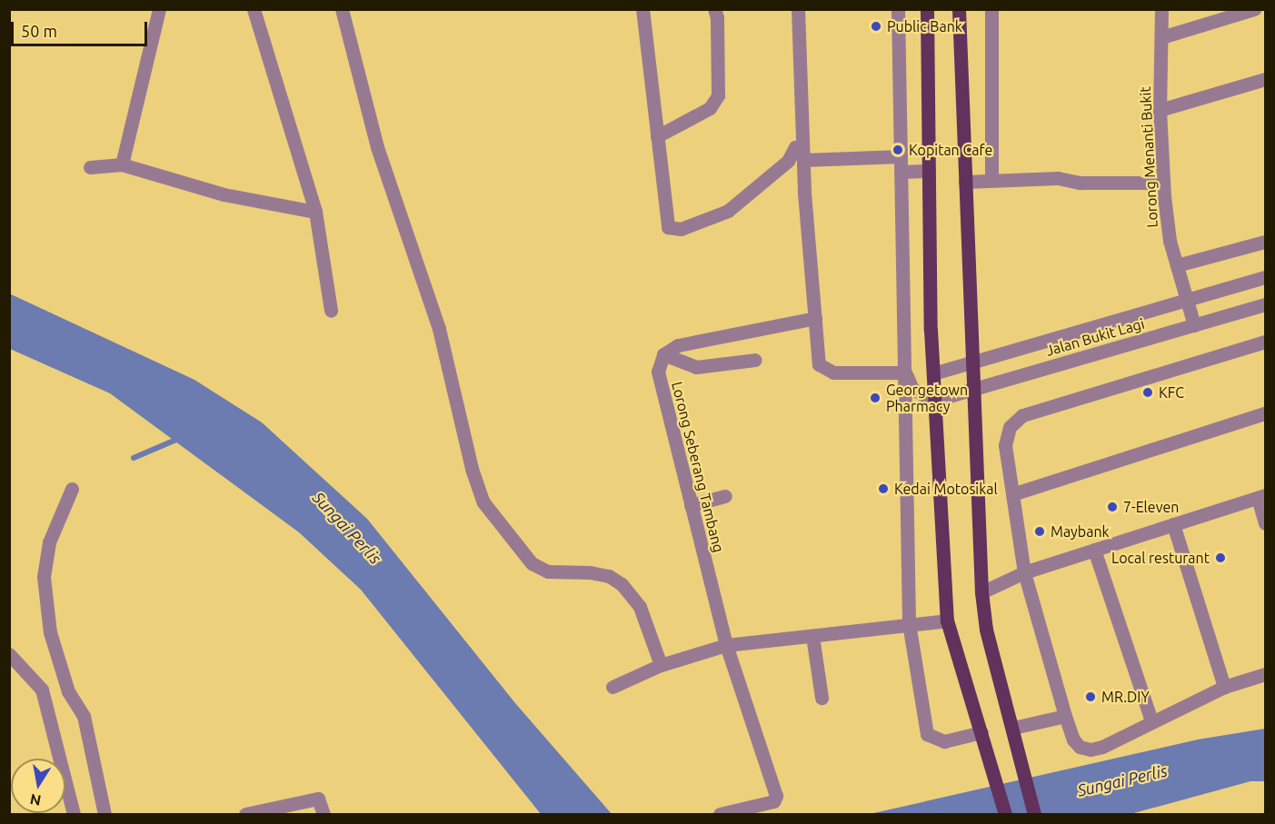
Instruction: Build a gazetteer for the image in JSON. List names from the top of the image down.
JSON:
{
  "streets": {
    "street": ["Lorong Menanti Bukit", "Jalan Bukit Lagi", "Lorong Seberang Tambang"]
  },
  "crossings": [
    ["Lorong Menanti Bukit", "Jalan Bukit Lagi"]
  ],
  "water": ["Sungai Perlis"],
  "places": [
    "Public Bank",
    "Kopitan Cafe",
    "KFC",
    "Georgetown Pharmacy",
    "Kedai Motosikal",
    "7-Eleven",
    "Maybank",
    "Local resturant",
    "MR.DIY"
  ],
  "scale_bar": "50 m",
  "north": "bottom"
}
